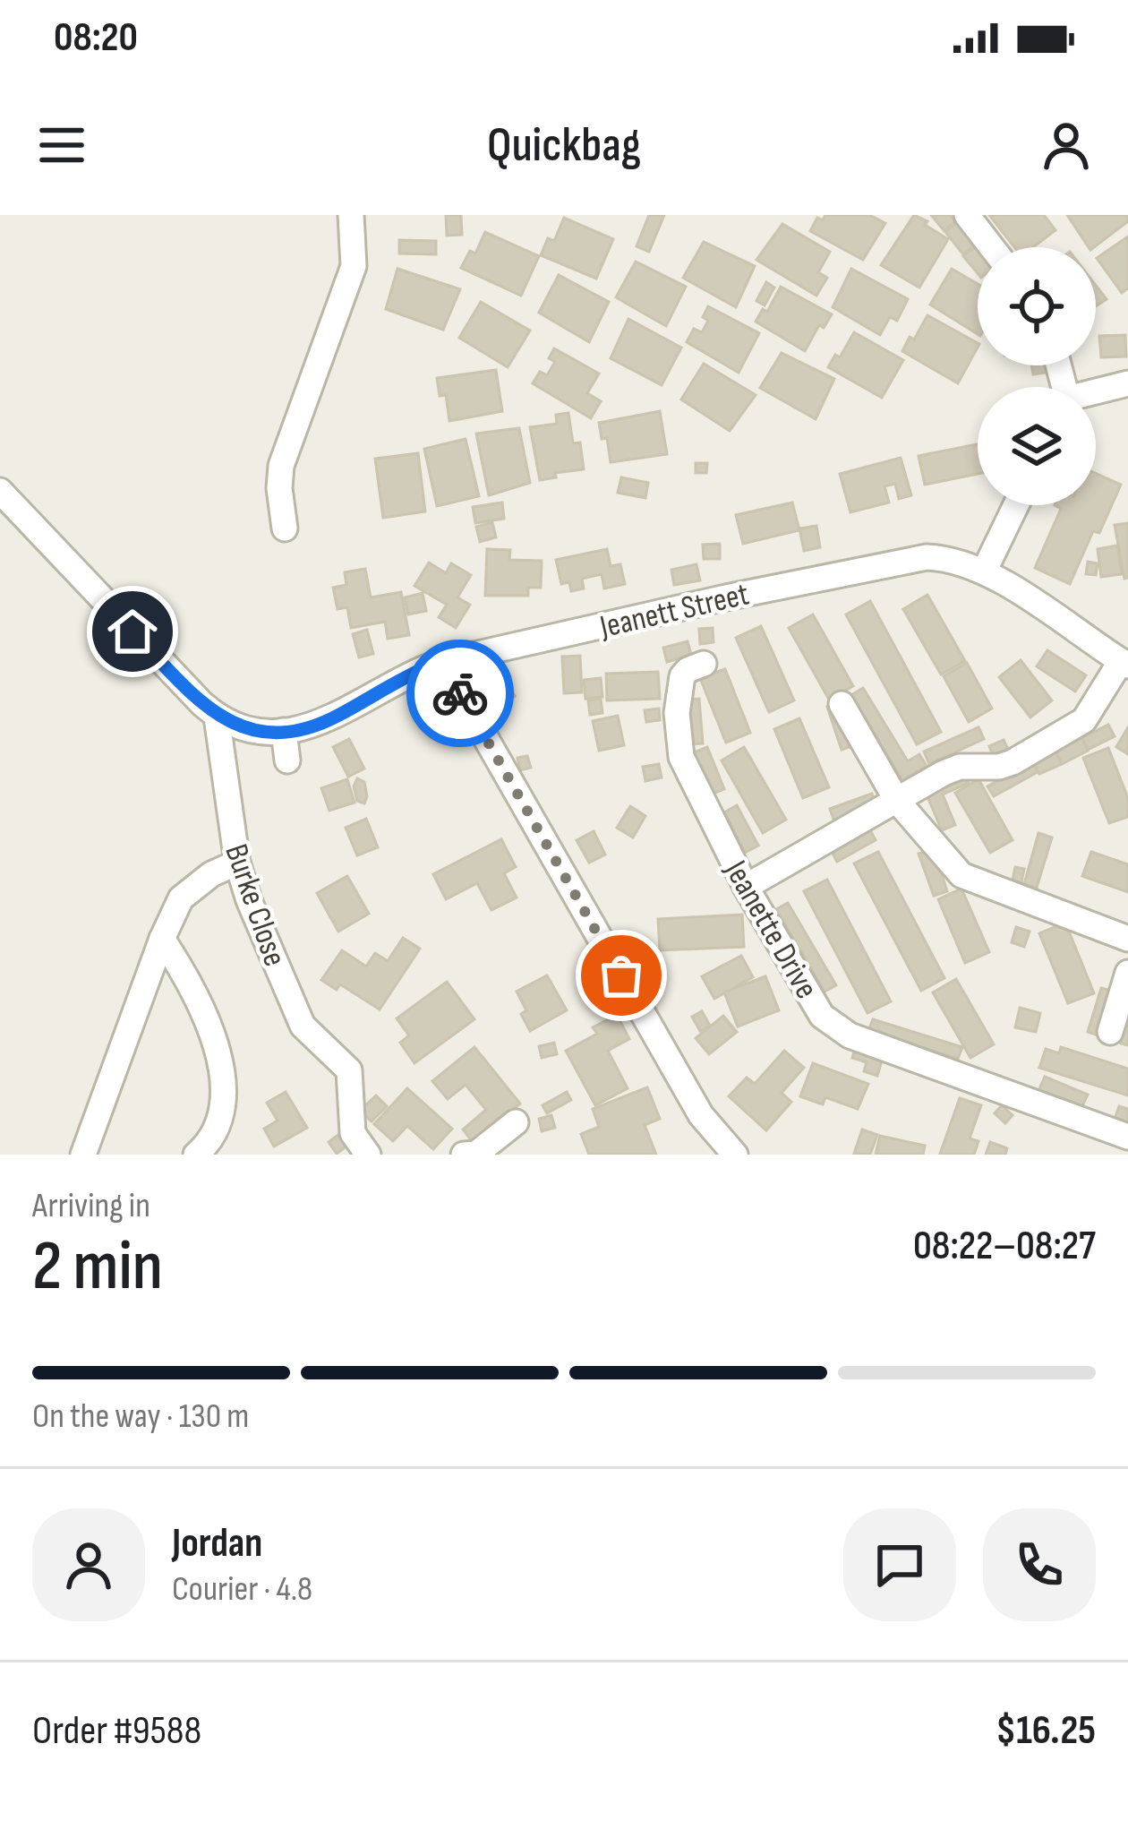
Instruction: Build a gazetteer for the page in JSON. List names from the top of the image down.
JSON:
{
  "streets": {
    "street": ["Jeanett Street", "Burke Close", "Jeanette Drive"]
  },
  "page": {
    "status": "08:20",
    "header": "Quickbag",
    "heading": ["2 min", "Arriving in", "08:22–08:27"],
    "panel": [
      "Jordan",
      "Courier · 4.8",
      "Order #9588",
      "$16.25"
    ],
    "bar": "On the way · 130 m"
  }
}
